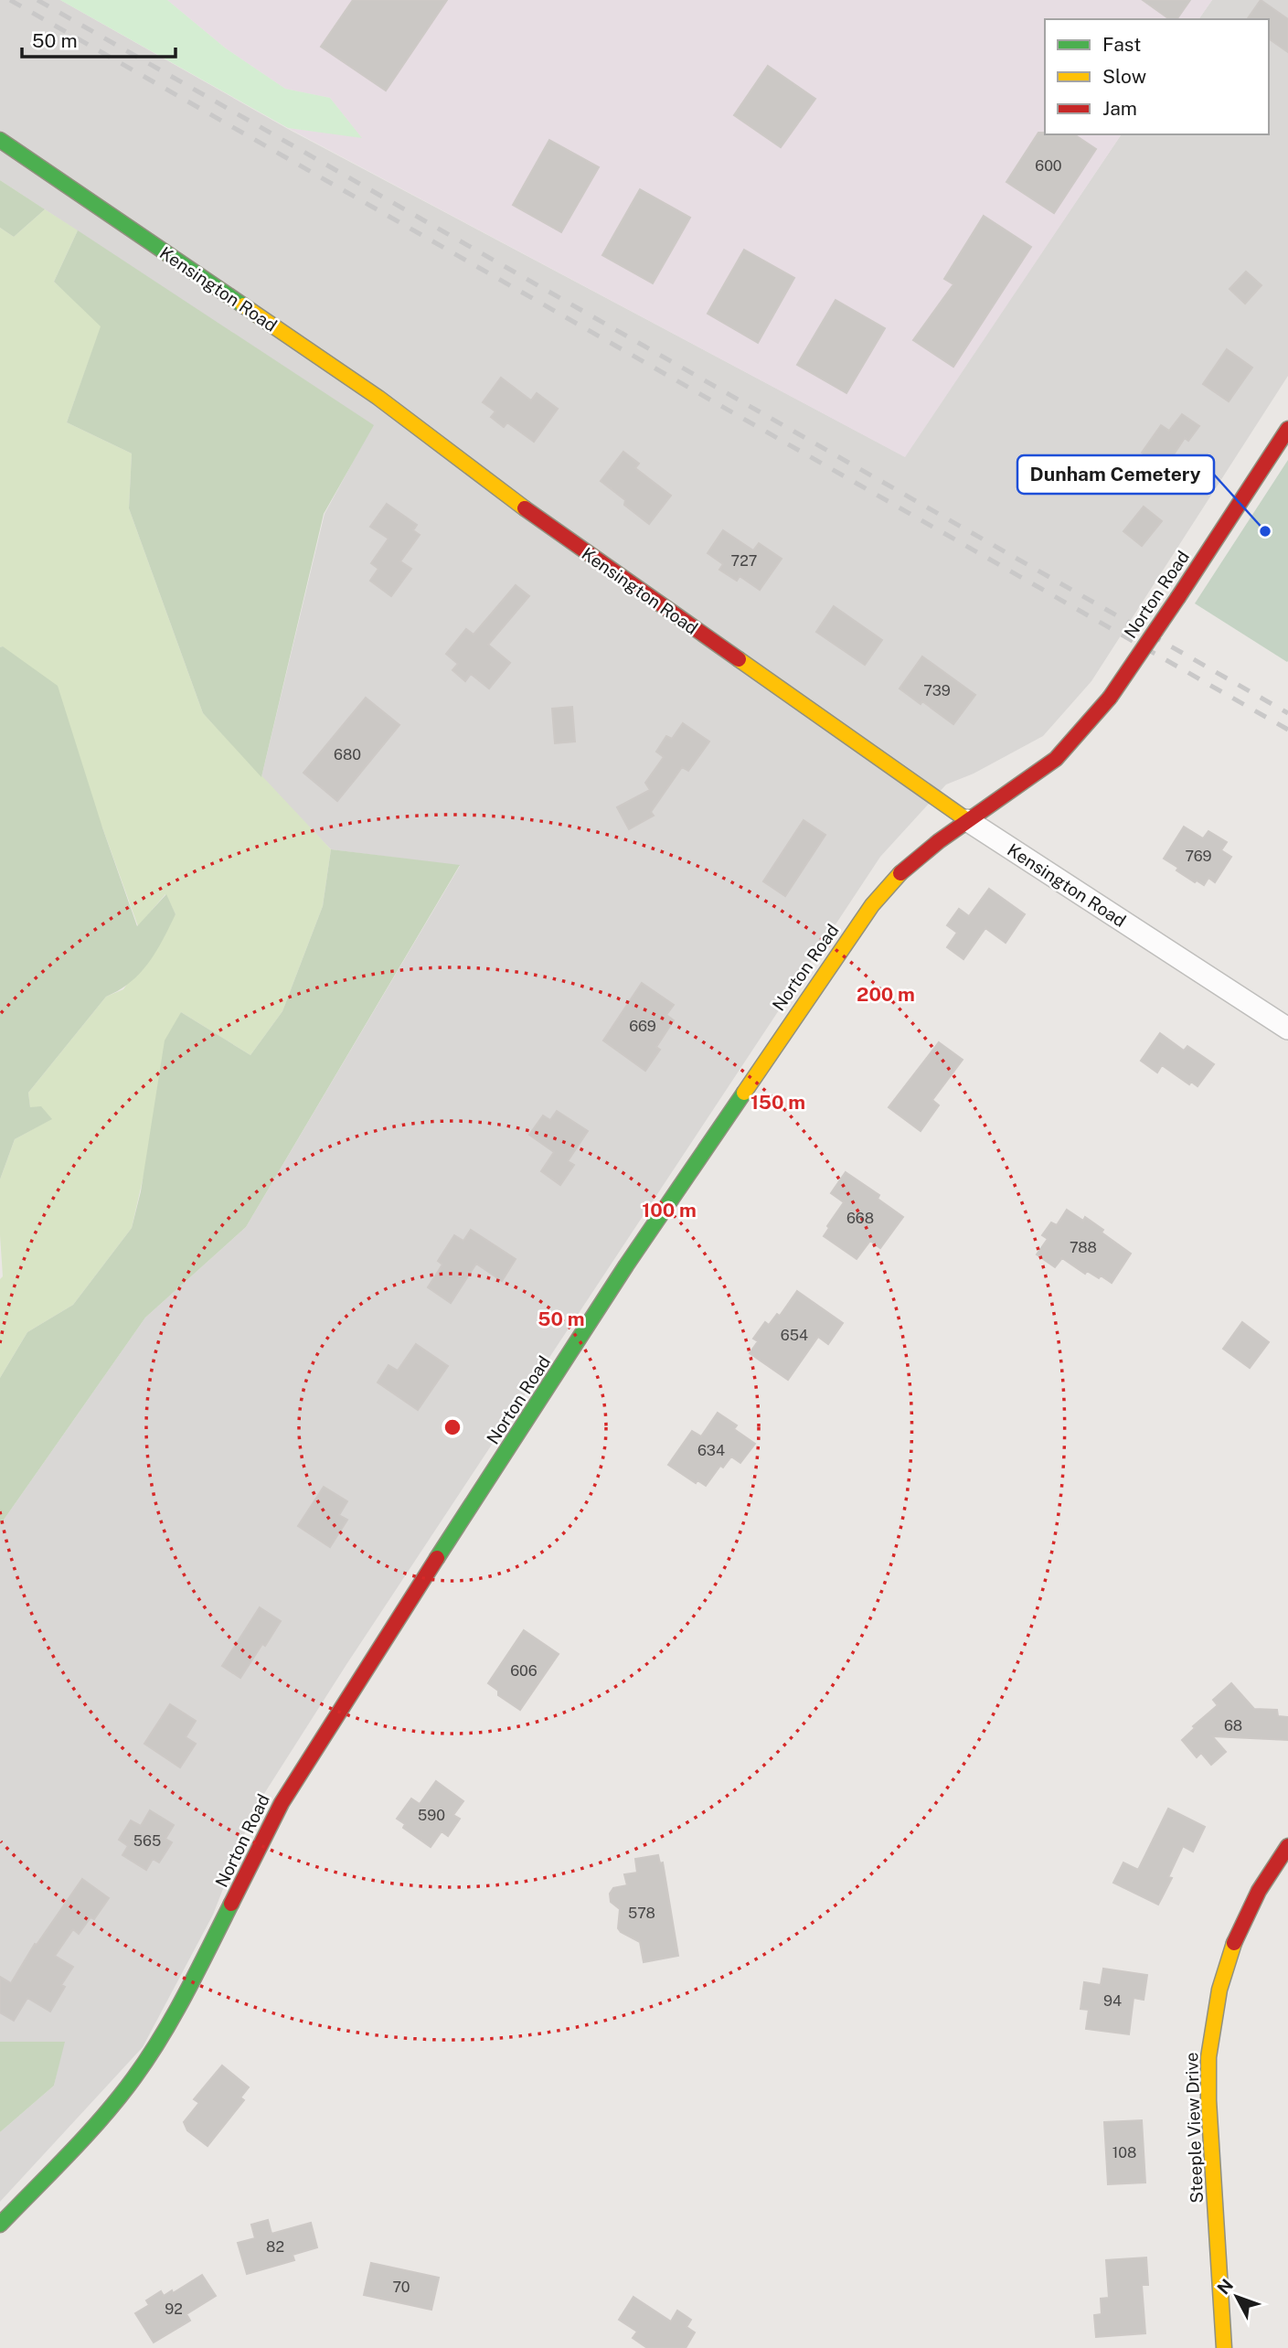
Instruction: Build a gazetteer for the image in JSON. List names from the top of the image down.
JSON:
{
  "streets": {
    "main road": ["Kensington Road", "Norton Road", "Steeple View Drive"]
  },
  "crossings": [
    ["Kensington Road", "Norton Road"]
  ],
  "places": ["Dunham Cemetery"],
  "house_numbers": [
    "600",
    "727",
    "739",
    "680",
    "769",
    "669",
    "668",
    "788",
    "654",
    "634",
    "606",
    "68",
    "590",
    "565",
    "578",
    "94",
    "108",
    "82",
    "70",
    "92"
  ],
  "legend": ["Fast", "Slow", "Jam"],
  "scale_bar": "50 m",
  "north": "top left",
  "rings": [
    "200 m",
    "150 m",
    "100 m",
    "50 m"
  ]
}
